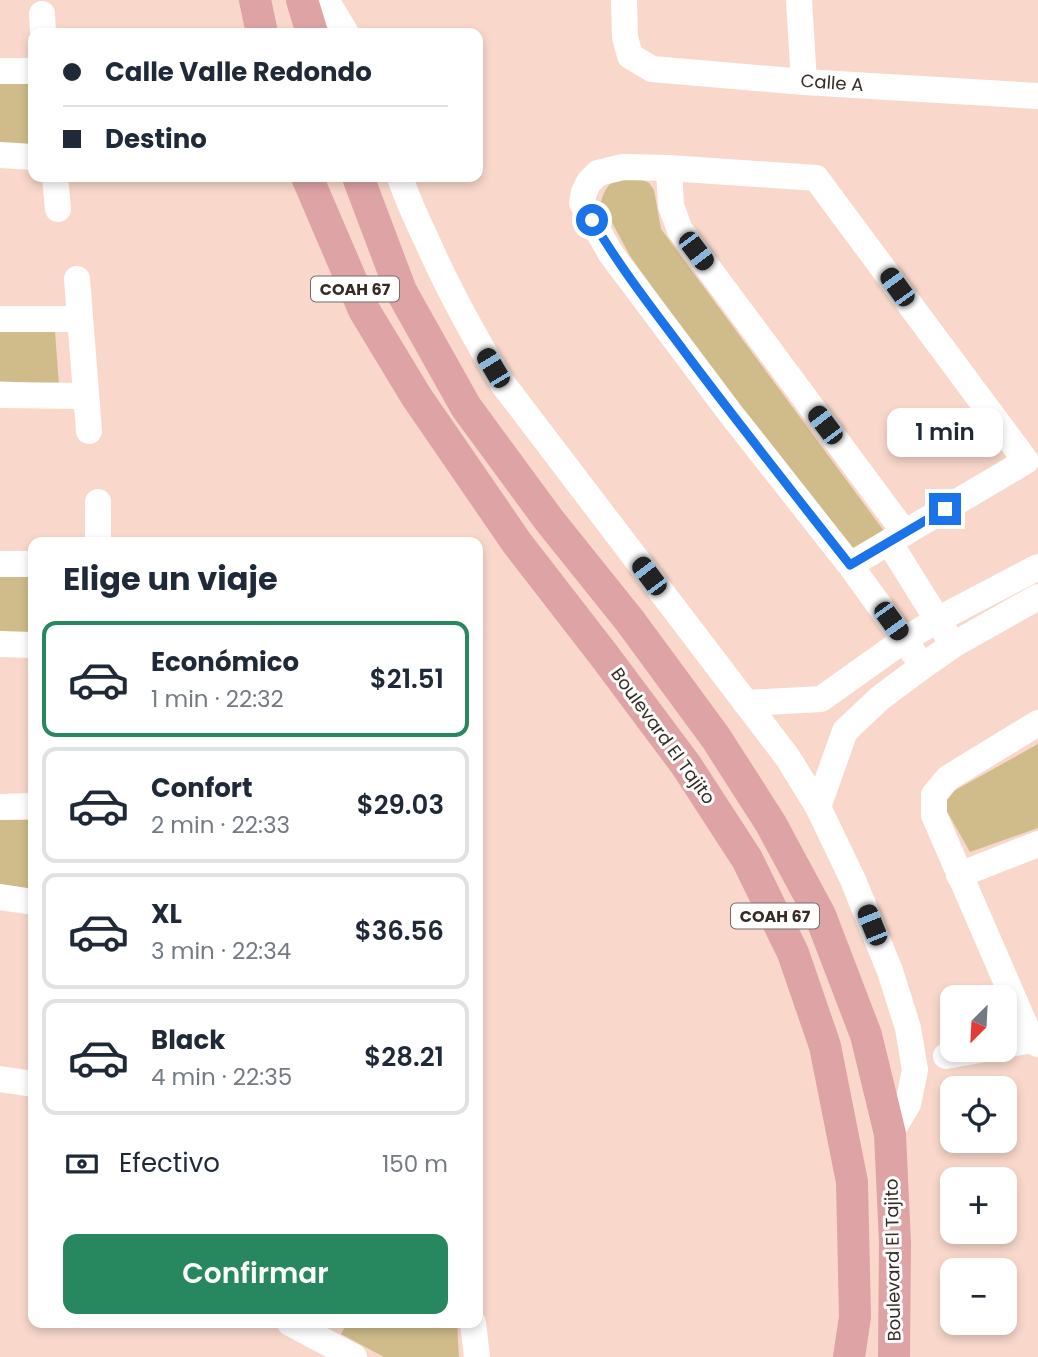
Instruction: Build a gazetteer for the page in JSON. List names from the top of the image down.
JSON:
{
  "streets": {
    "main road": ["COAH 67", "Boulevard El Tajito"],
    "street": ["Calle A"]
  },
  "north": "bottom left",
  "page": {
    "banner": ["Calle Valle Redondo", "Destino"],
    "bubble": "1 min",
    "heading": "Elige un viaje",
    "list": [
      {
        "name": "Económico",
        "note": "1 min · 22:32",
        "value": "$21.51"
      },
      {
        "name": "Confort",
        "note": "2 min · 22:33",
        "value": "$29.03"
      },
      {
        "name": "XL",
        "note": "3 min · 22:34",
        "value": "$36.56"
      },
      {
        "name": "Black",
        "note": "4 min · 22:35",
        "value": "$28.21"
      }
    ],
    "map_buttons": ["+", "−"],
    "pay": ["Efectivo", "150 m"],
    "buttons": "Confirmar"
  }
}
